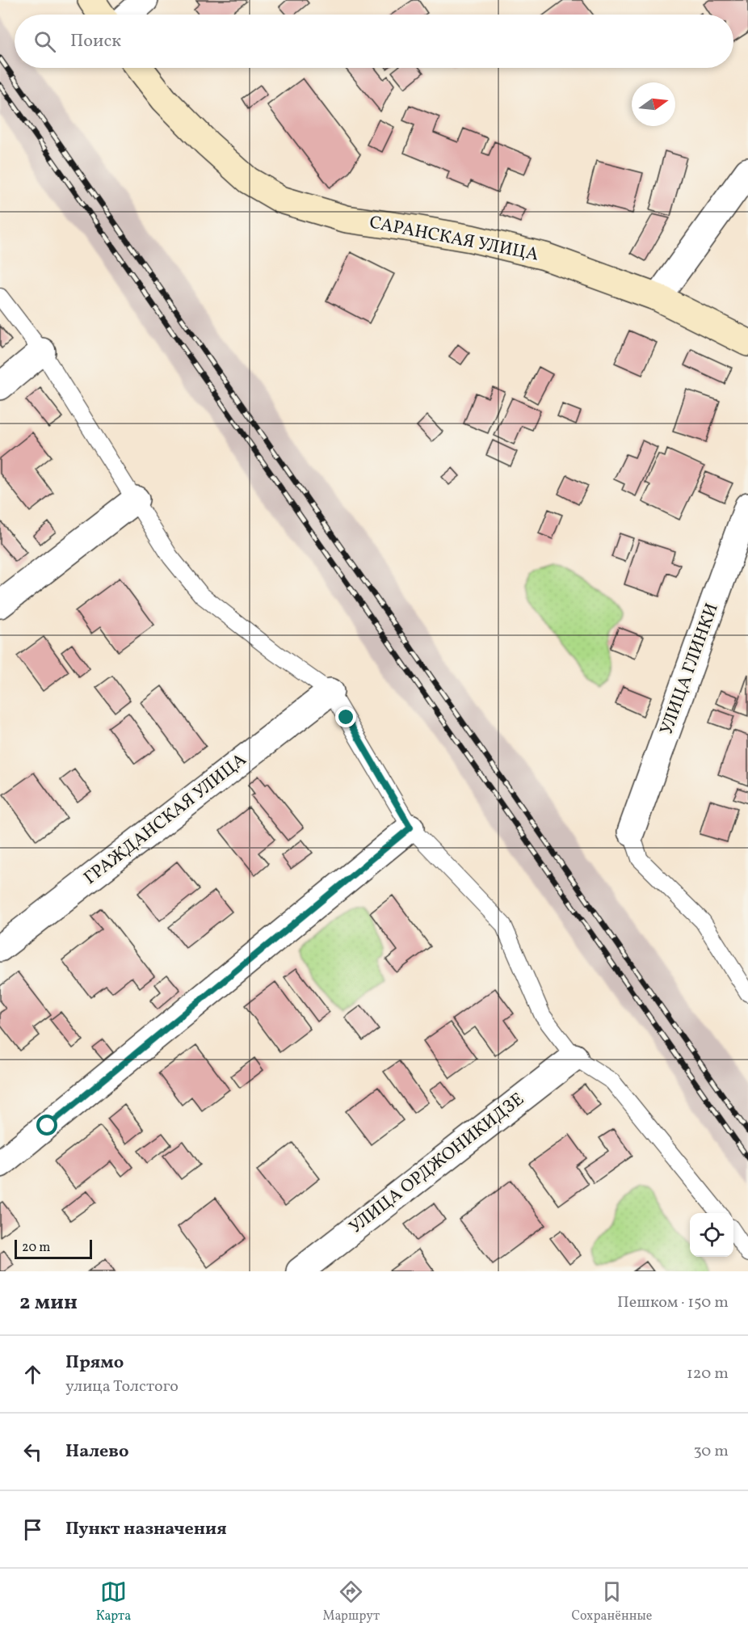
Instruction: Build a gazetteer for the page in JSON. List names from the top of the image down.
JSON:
{
  "streets": {
    "street": [
      "САРАНСКАЯ УЛИЦА",
      "УЛИЦА ГЛИНКИ",
      "ГРАЖДАНСКАЯ УЛИЦА",
      "УЛИЦА ОРДЖОНИКИДЗЕ"
    ]
  },
  "scale_bar": "20 m",
  "north": "right",
  "page": {
    "search": "Поиск",
    "scale": "20 m",
    "heading": ["2 мин", "Пешком · 150 m"],
    "list": [
      ["Прямо", "улица Толстого", "120 m"],
      ["Налево", "30 m"],
      "Пункт назначения"
    ],
    "nav": ["Карта", "Маршрут", "Сохранённые"]
  }
}
